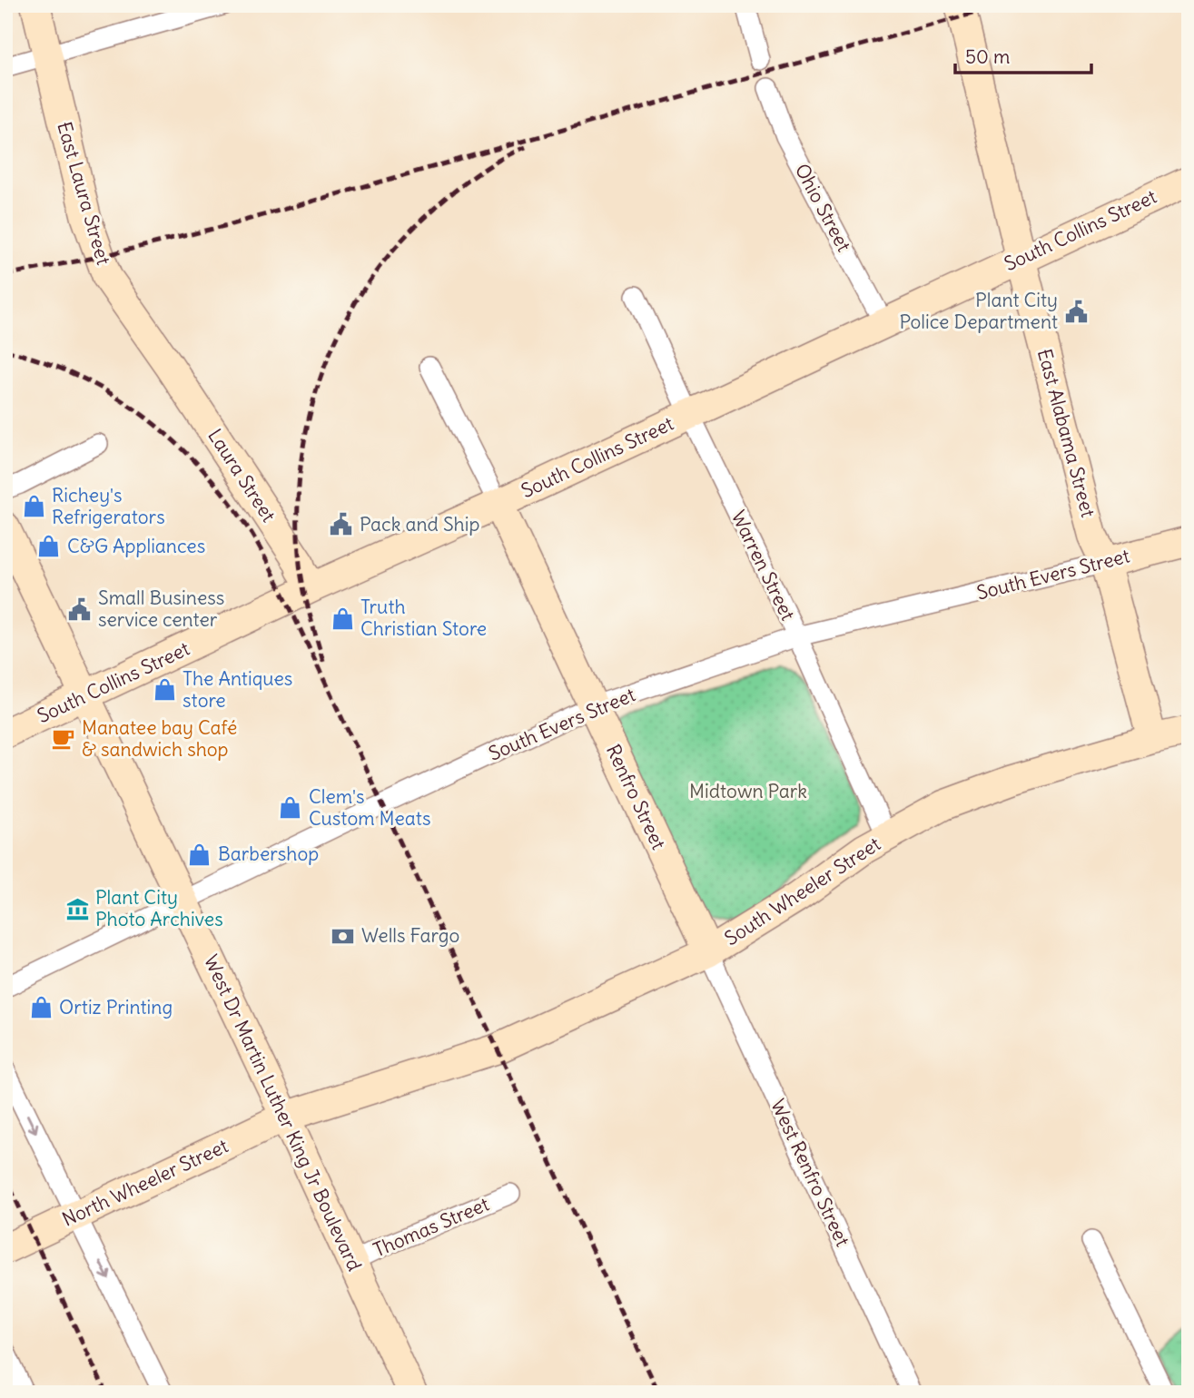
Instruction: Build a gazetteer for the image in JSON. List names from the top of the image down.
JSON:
{
  "streets": {
    "street": [
      "East Laura Street",
      "Ohio Street",
      "South Collins Street",
      "East Alabama Street",
      "Laura Street",
      "Warren Street",
      "South Evers Street",
      "Renfro Street",
      "South Wheeler Street",
      "West Dr Martin Luther King Jr Boulevard",
      "West Renfro Street",
      "North Wheeler Street",
      "Thomas Street"
    ]
  },
  "crossings": [
    ["East Laura Street", "Laura Street"],
    ["Ohio Street", "South Collins Street"],
    ["South Collins Street", "East Alabama Street"],
    ["South Collins Street", "Laura Street"],
    ["South Collins Street", "Warren Street"],
    ["South Collins Street", "Renfro Street"],
    ["South Collins Street", "West Dr Martin Luther King Jr Boulevard"],
    ["East Alabama Street", "South Evers Street"],
    ["Warren Street", "South Evers Street"],
    ["Warren Street", "South Wheeler Street"],
    ["South Evers Street", "Renfro Street"],
    ["South Evers Street", "West Dr Martin Luther King Jr Boulevard"],
    ["Renfro Street", "South Wheeler Street"],
    ["Renfro Street", "West Renfro Street"],
    ["South Wheeler Street", "West Dr Martin Luther King Jr Boulevard"],
    ["South Wheeler Street", "West Renfro Street"],
    ["South Wheeler Street", "North Wheeler Street"],
    ["West Dr Martin Luther King Jr Boulevard", "North Wheeler Street"],
    ["West Dr Martin Luther King Jr Boulevard", "Thomas Street"]
  ],
  "parks": ["Midtown Park"],
  "places": {
    "public building": ["Plant City Police Department", "Pack and Ship", "Small Business service center"],
    "shop": [
      "Richey's Refrigerators",
      "C&G Appliances",
      "Truth Christian Store",
      "The Antiques store",
      "Clem's Custom Meats",
      "Barbershop",
      "Ortiz Printing"
    ],
    "cafe": ["Manatee bay Café & sandwich shop"],
    "museum": ["Plant City Photo Archives"],
    "bank": ["Wells Fargo"]
  },
  "scale_bar": "50 m"
}
